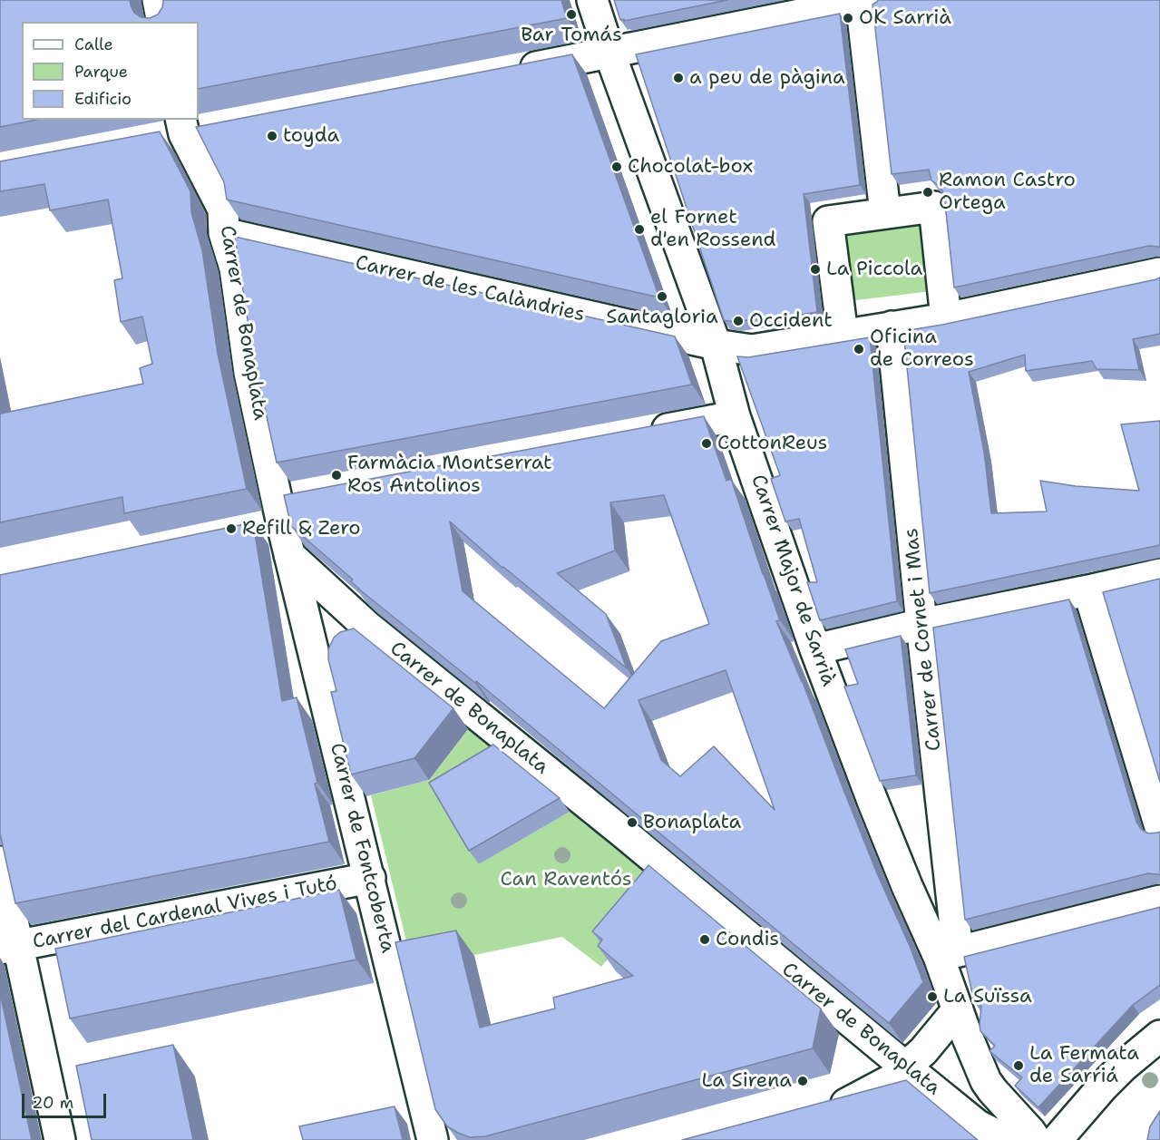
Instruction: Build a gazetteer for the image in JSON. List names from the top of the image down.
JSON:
{
  "streets": {
    "street": [
      "Carrer de les Calàndries",
      "Carrer de Bonaplata",
      "Carrer Major de Sarrià",
      "Carrer de Cornet i Mas",
      "Carrer de Fontcoberta",
      "Carrer del Cardenal Vives i Tutó"
    ]
  },
  "crossings": [
    ["Carrer de les Calàndries", "Carrer de Bonaplata"],
    ["Carrer de les Calàndries", "Carrer Major de Sarrià"],
    ["Carrer de les Calàndries", "Carrer de Cornet i Mas"],
    ["Carrer de Bonaplata", "Carrer de Fontcoberta"],
    ["Carrer Major de Sarrià", "Carrer de Cornet i Mas"],
    ["Carrer de Fontcoberta", "Carrer del Cardenal Vives i Tutó"]
  ],
  "parks": ["Can Raventós"],
  "places": [
    "Bar Tomás",
    "OK Sarrià",
    "a peu de pàgina",
    "toyda",
    "Chocolat-box",
    "Ramon Castro Ortega",
    "el Fornet d'en Rossend",
    "La Piccola",
    "Santagloria",
    "Occident",
    "Oficina de Correos",
    "CottonReus",
    "Farmàcia Montserrat Ros Antolinos",
    "Refill & Zero",
    "Bonaplata",
    "Condis",
    "La Suïssa",
    "La Fermata de Sarriá",
    "La Sirena"
  ],
  "legend": ["Calle", "Parque", "Edificio"],
  "scale_bar": "20 m"
}
